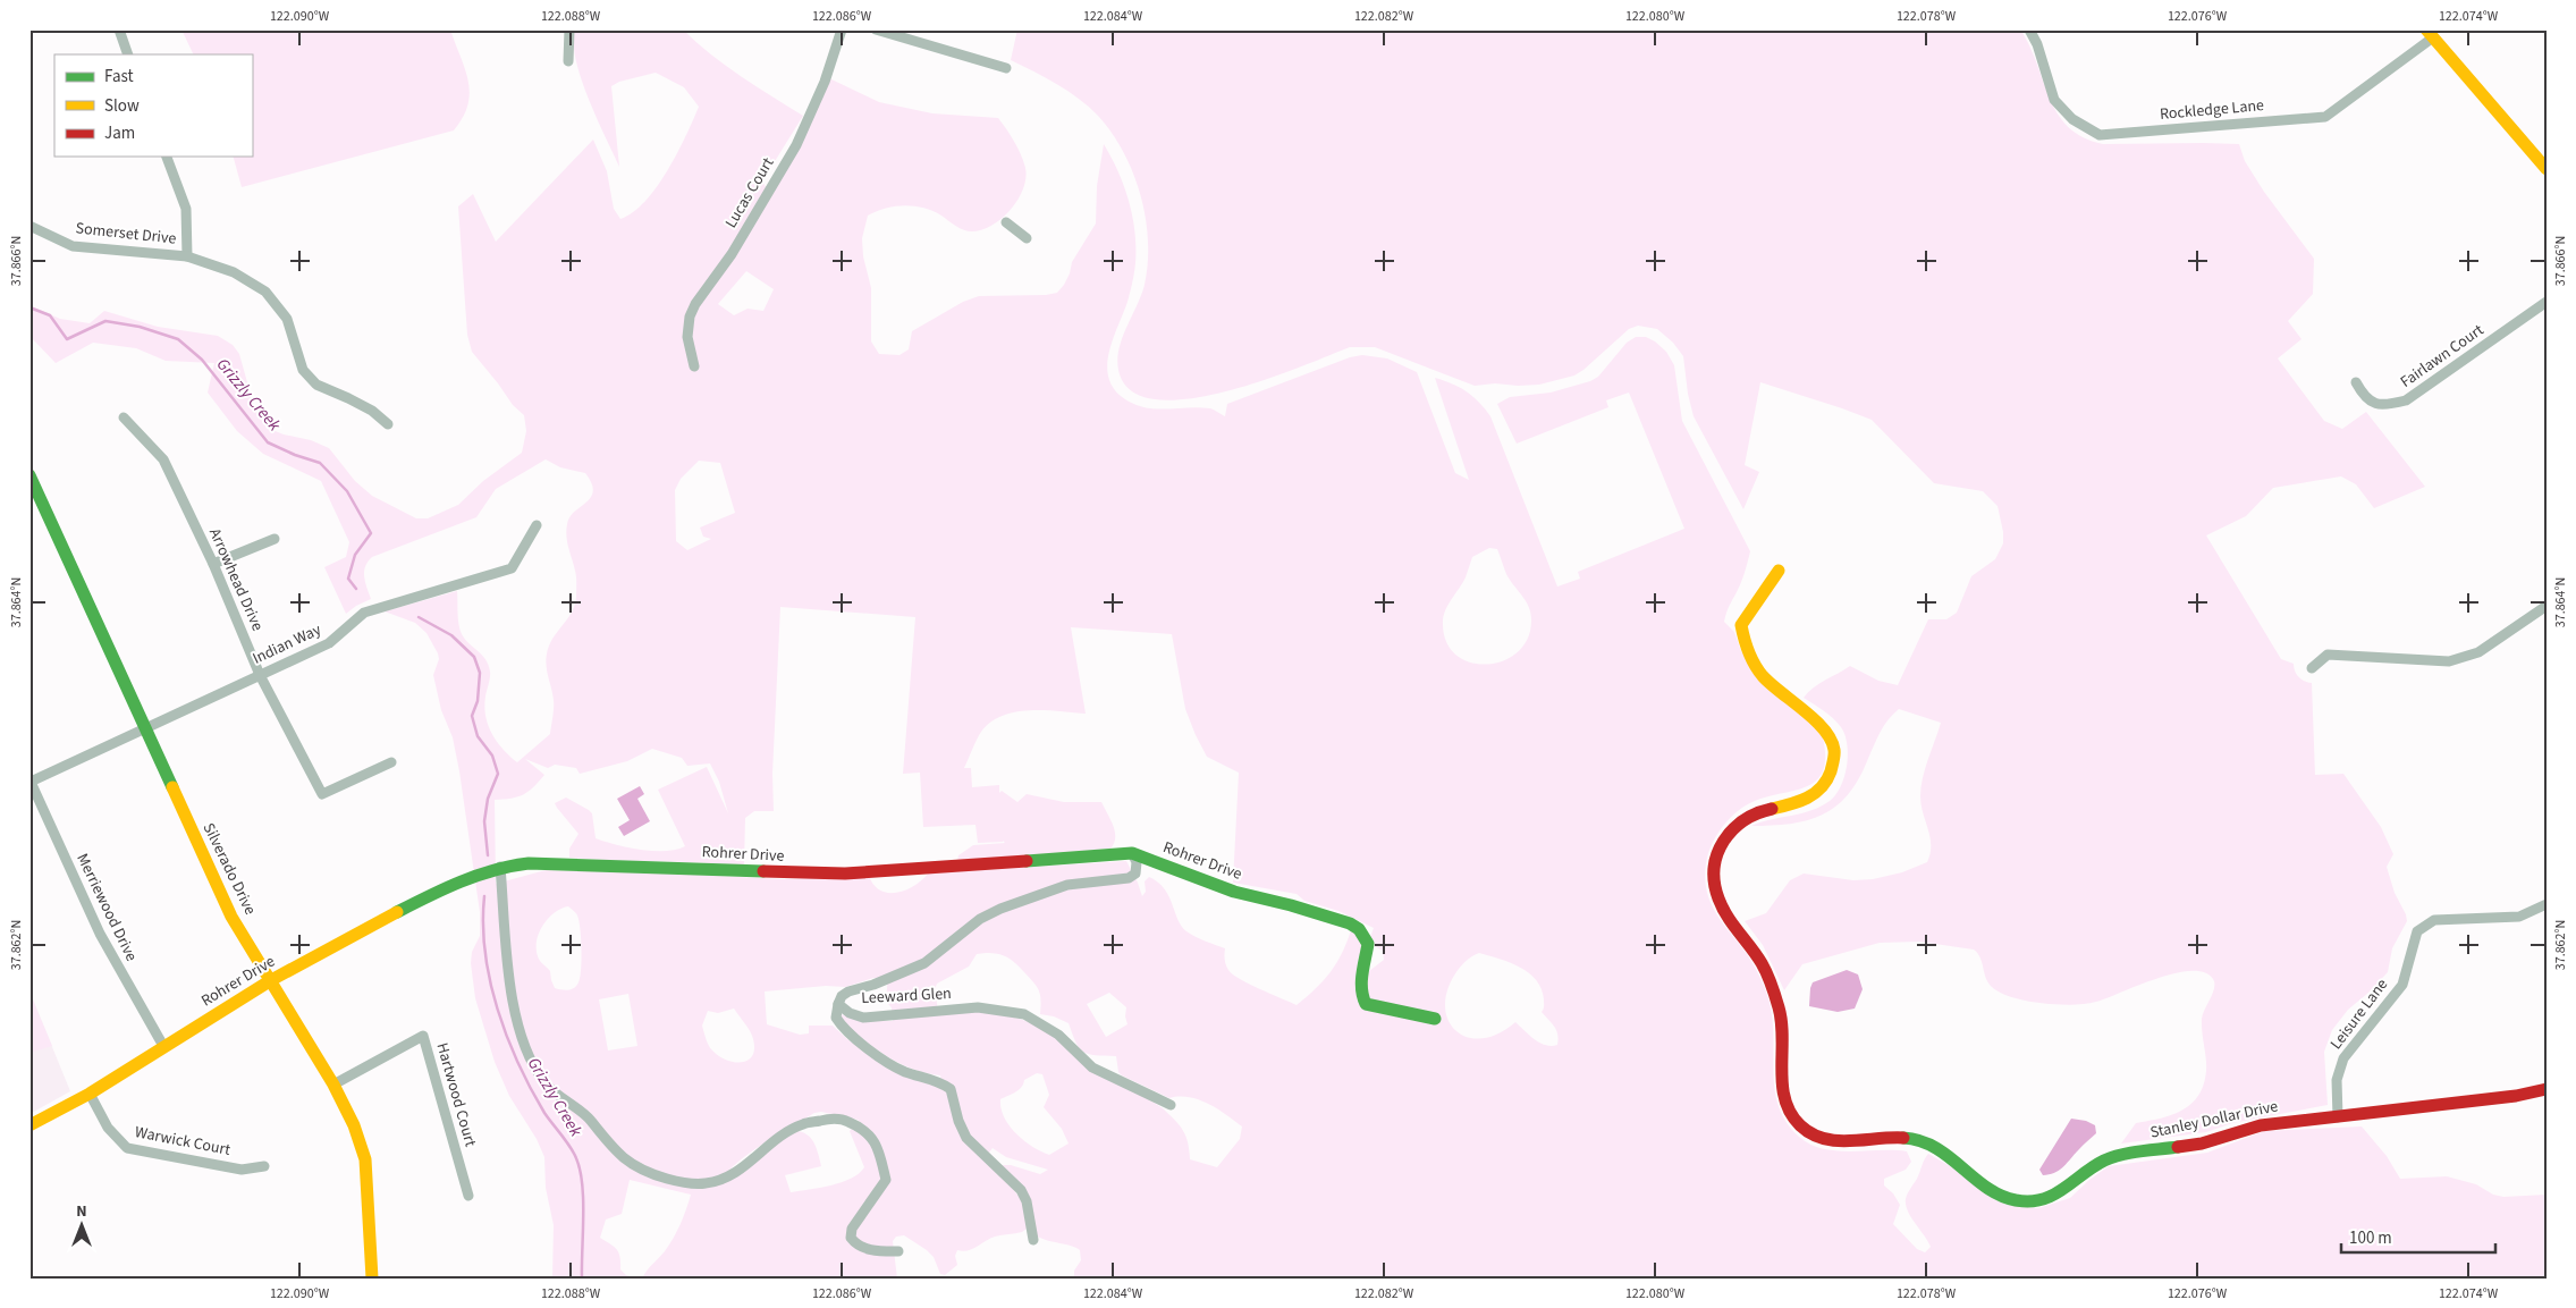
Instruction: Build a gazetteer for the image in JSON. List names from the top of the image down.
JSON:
{
  "streets": {
    "street": [
      "Rockledge Lane",
      "Lucas Court",
      "Somerset Drive",
      "Fairlawn Court",
      "Arrowhead Drive",
      "Indian Way",
      "Rohrer Drive",
      "Silverado Drive",
      "Merriewood Drive",
      "Leeward Glen",
      "Leisure Lane",
      "Hartwood Court",
      "Stanley Dollar Drive",
      "Warwick Court"
    ]
  },
  "crossings": [
    ["Arrowhead Drive", "Indian Way"],
    ["Indian Way", "Silverado Drive"],
    ["Indian Way", "Merriewood Drive"],
    ["Rohrer Drive", "Silverado Drive"],
    ["Rohrer Drive", "Merriewood Drive"],
    ["Rohrer Drive", "Leeward Glen"],
    ["Rohrer Drive", "Warwick Court"],
    ["Silverado Drive", "Hartwood Court"],
    ["Leisure Lane", "Stanley Dollar Drive"]
  ],
  "water": ["Grizzly Creek"],
  "legend": ["Fast", "Slow", "Jam"],
  "scale_bar": "100 m",
  "north": "top",
  "coordinates": [
    "122.090°W",
    "122.088°W",
    "122.086°W",
    "122.084°W",
    "122.082°W",
    "122.080°W",
    "122.078°W",
    "122.076°W",
    "122.074°W",
    "37.866°N",
    "37.864°N",
    "37.862°N"
  ]
}
